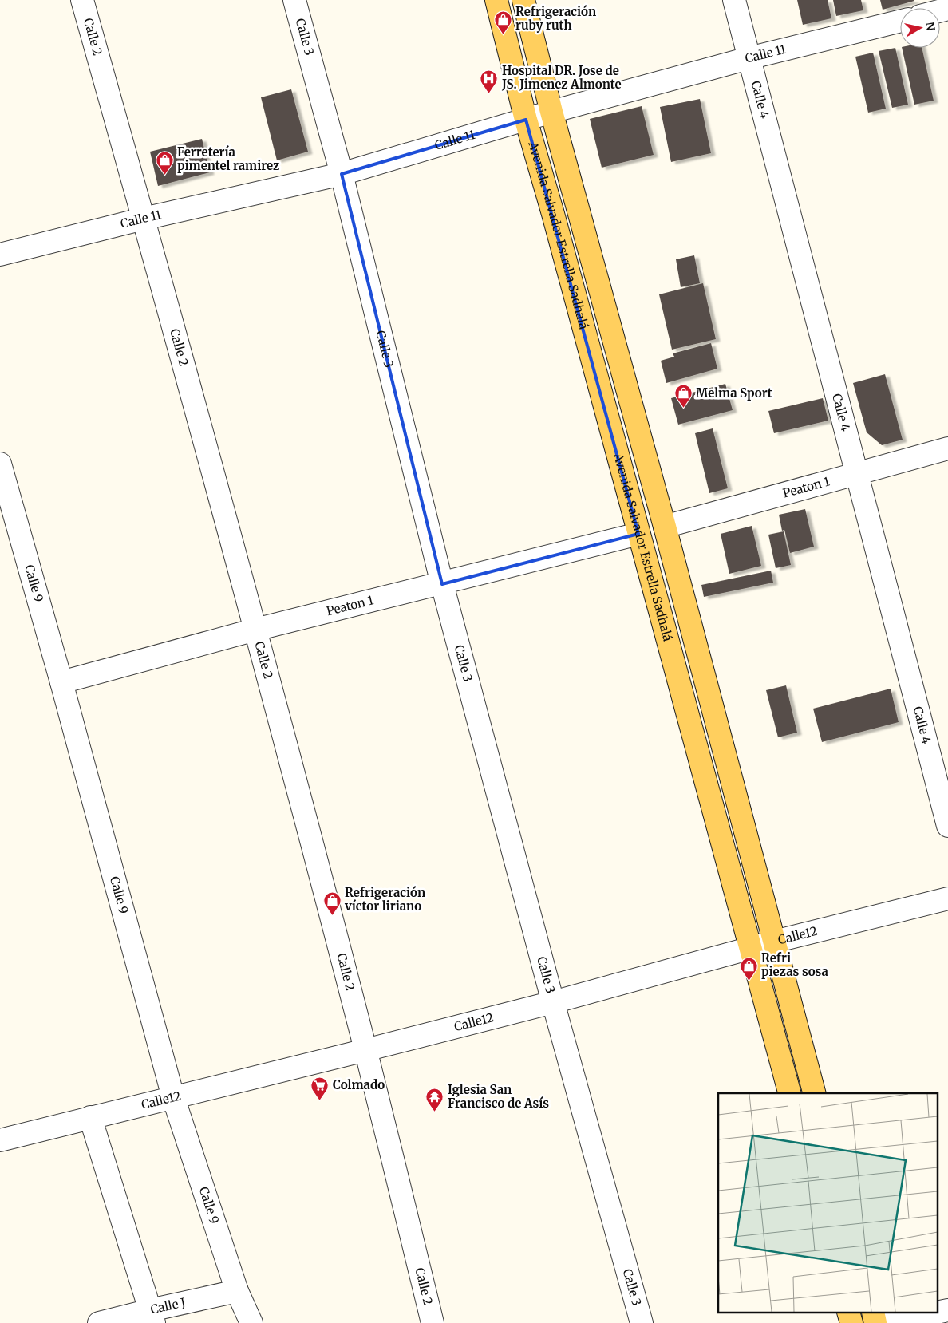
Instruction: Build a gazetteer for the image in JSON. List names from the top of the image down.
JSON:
{
  "streets": {
    "main road": ["Avenida Salvador Estrella Sadhalá"],
    "street": [
      "Calle 3",
      "Calle 2",
      "Calle 11",
      "Calle 4",
      "Peaton 1",
      "Calle 9",
      "Calle12",
      "Calle J"
    ]
  },
  "crossings": [
    ["Calle 3", "Calle 11"],
    ["Calle 3", "Peaton 1"],
    ["Calle 3", "Calle12"],
    ["Calle 2", "Calle 11"],
    ["Calle 2", "Peaton 1"],
    ["Calle 2", "Calle12"],
    ["Calle 11", "Calle 4"],
    ["Calle 11", "Avenida Salvador Estrella Sadhalá"],
    ["Calle 4", "Peaton 1"],
    ["Avenida Salvador Estrella Sadhalá", "Peaton 1"],
    ["Avenida Salvador Estrella Sadhalá", "Calle12"],
    ["Peaton 1", "Calle 9"],
    ["Calle 9", "Calle12"],
    ["Calle 9", "Calle J"]
  ],
  "places": {
    "shop": [
      "Refrigeración ruby ruth",
      "Ferretería pimentel ramirez",
      "Melma Sport",
      "Refrigeración víctor liriano",
      "Refri piezas sosa"
    ],
    "hospital": ["Hospital DR. Jose de JS. Jimenez Almonte"],
    "supermarket": ["Colmado"],
    "temple": ["Iglesia San Francisco de Asís"]
  },
  "north": "right"
}
